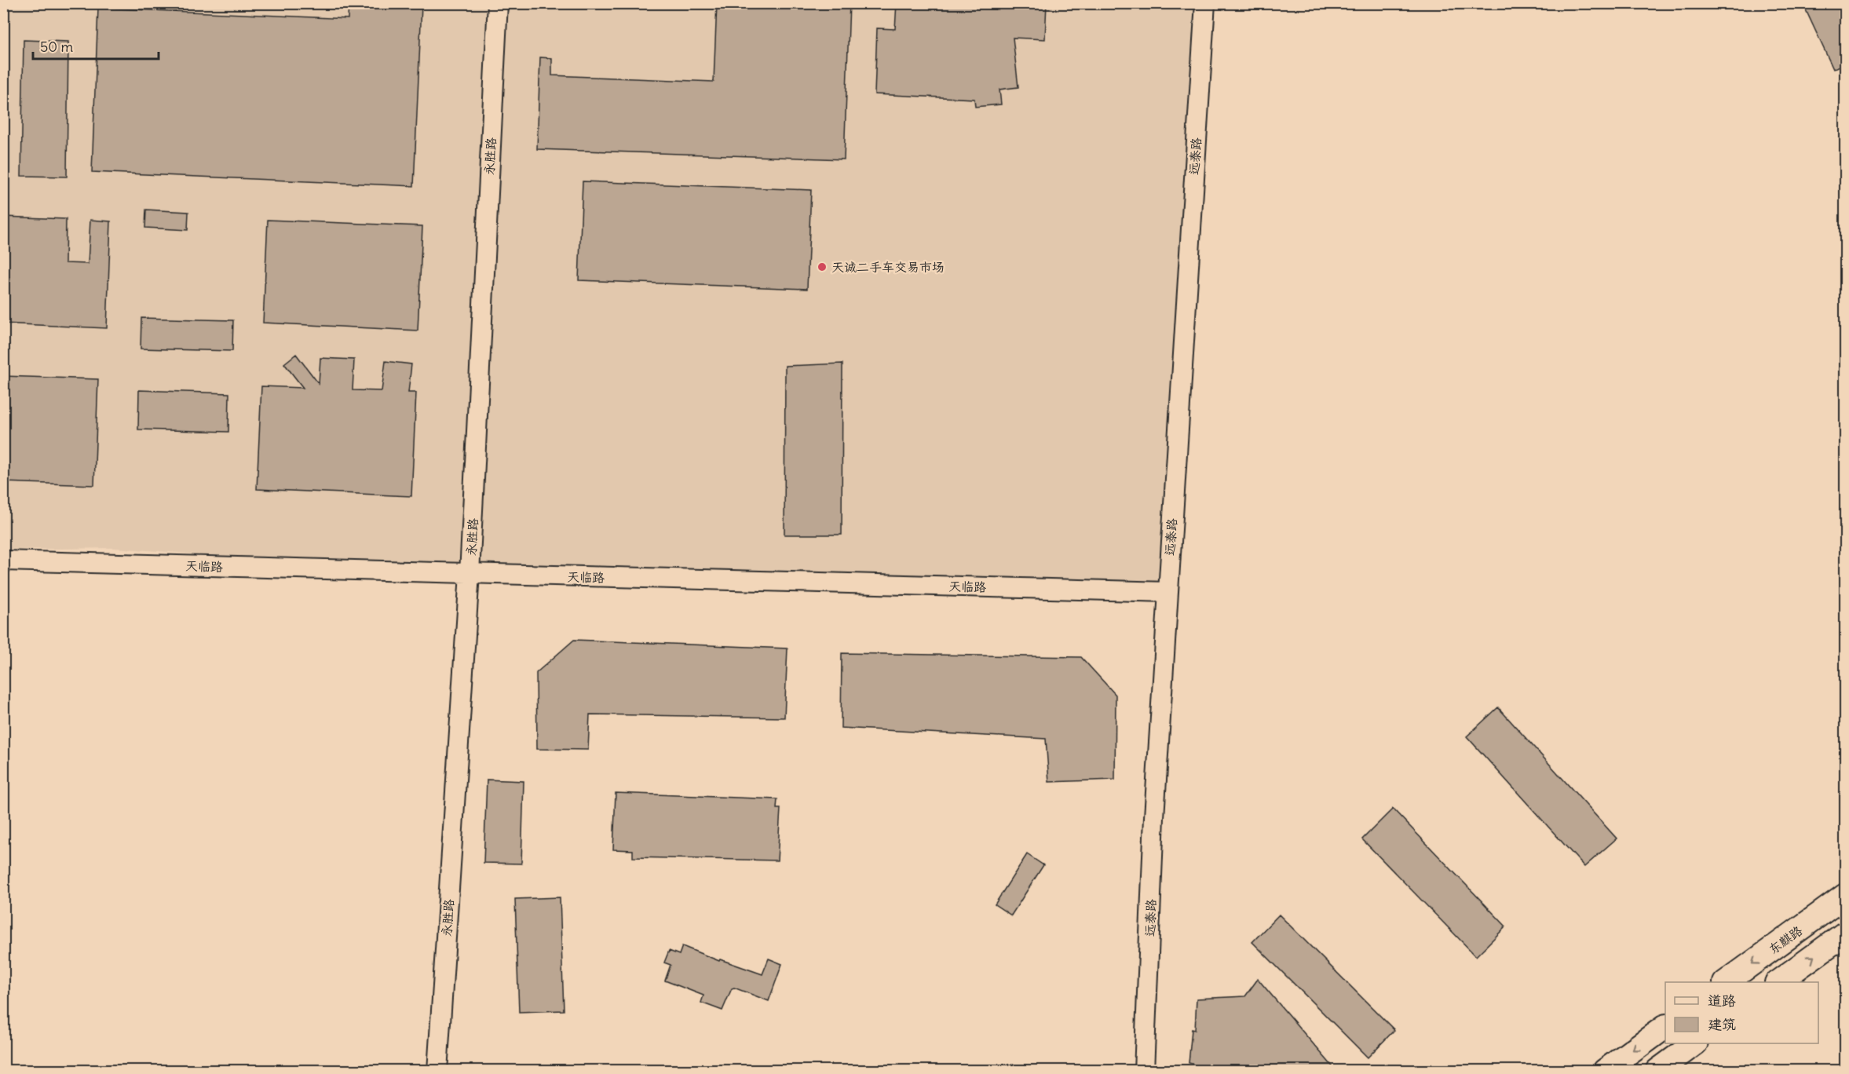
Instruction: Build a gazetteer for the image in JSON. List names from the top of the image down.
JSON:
{
  "streets": {
    "main road": ["东麒路"],
    "street": ["永胜路", "远泰路", "天临路"]
  },
  "crossings": [
    ["永胜路", "天临路"],
    ["远泰路", "天临路"]
  ],
  "places": ["天诚二手车交易市场"],
  "legend": ["道路", "建筑"],
  "scale_bar": "50 m"
}
